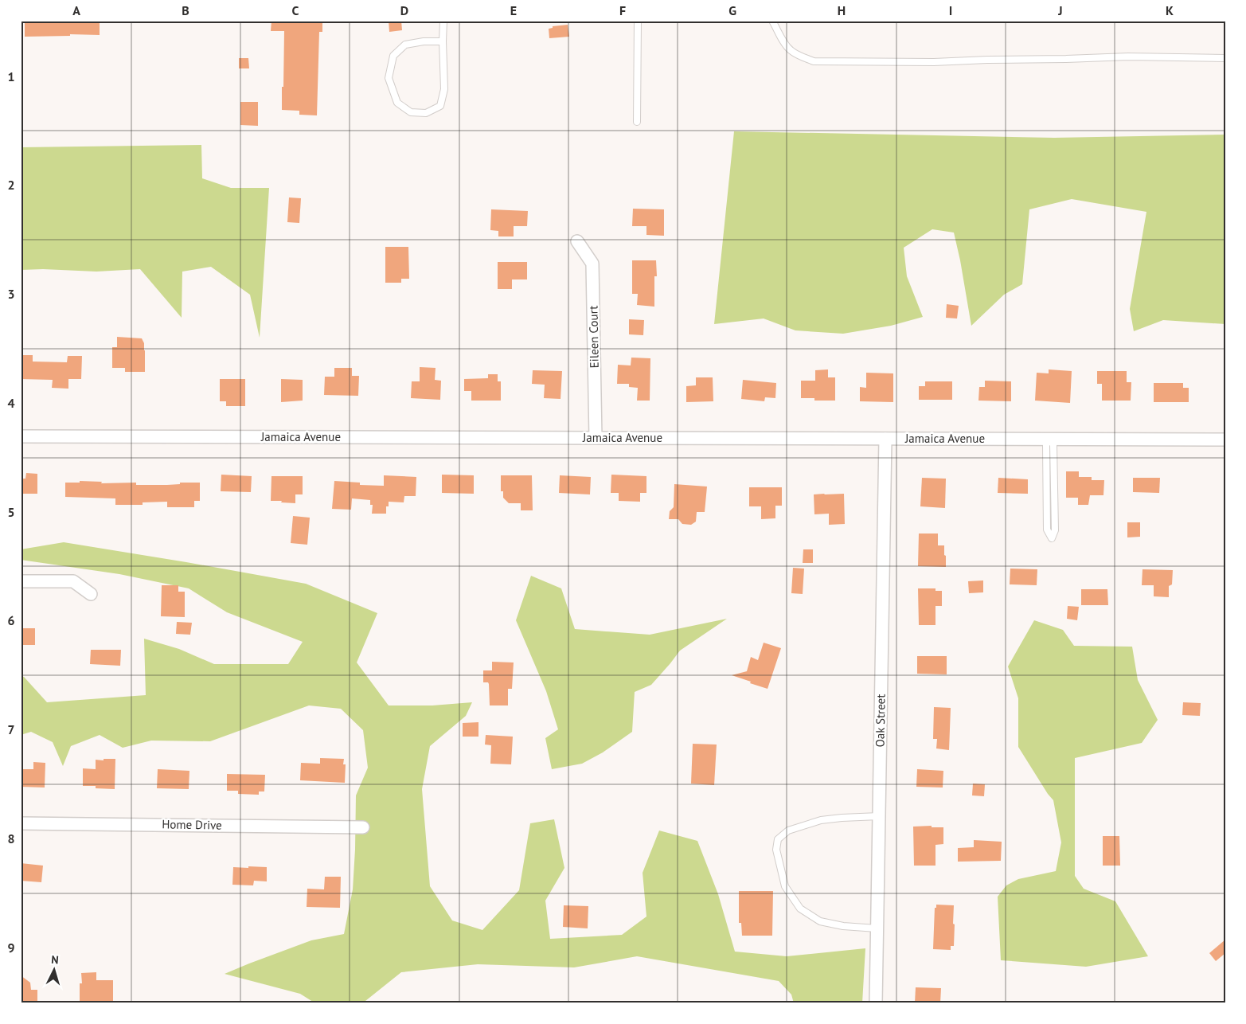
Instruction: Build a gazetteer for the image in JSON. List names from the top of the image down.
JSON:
{
  "streets": {
    "street": [
      "Eileen Court",
      "Jamaica Avenue",
      "Oak Street",
      "Home Drive"
    ]
  },
  "crossings": [
    ["Eileen Court", "Jamaica Avenue"],
    ["Jamaica Avenue", "Oak Street"]
  ],
  "north": "top",
  "grid": {
    "columns": [
      "A",
      "B",
      "C",
      "D",
      "E",
      "F",
      "G",
      "H",
      "I",
      "J",
      "K"
    ],
    "rows": [
      "1",
      "2",
      "3",
      "4",
      "5",
      "6",
      "7",
      "8",
      "9"
    ]
  }
}
